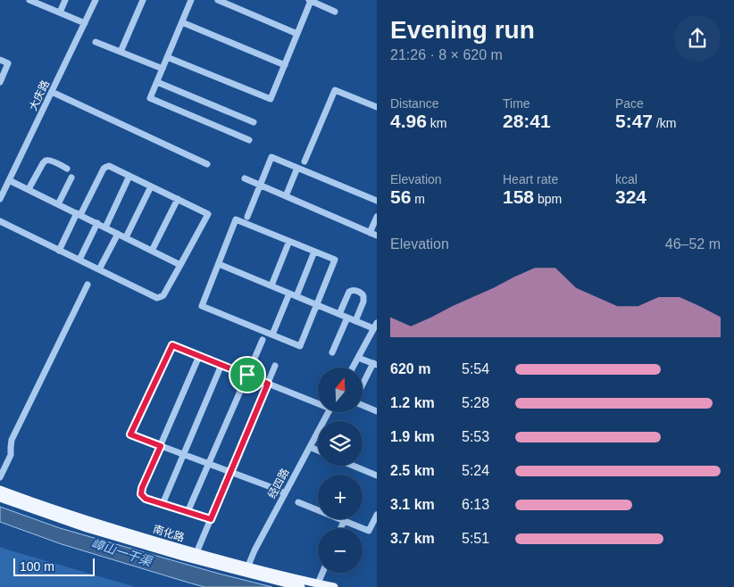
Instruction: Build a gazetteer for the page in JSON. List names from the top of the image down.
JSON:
{
  "streets": {
    "main road": ["南化路"],
    "street": ["大庆路", "经四路"]
  },
  "crossings": [
    ["经四路", "南化路"]
  ],
  "water": ["嶂山一干渠"],
  "scale_bar": "100 m",
  "north": "top",
  "page": {
    "heading": ["Evening run", "21:26 · 8 × 620 m"],
    "stats": [
      ["Distance", "4.96 km"],
      ["Time", "28:41"],
      ["Pace", "5:47 /km"],
      ["Elevation", "56 m"],
      ["Heart rate", "158 bpm"],
      ["kcal", "324"]
    ],
    "chart": ["Elevation", "46–52 m"],
    "list": [
      {
        "name": "620 m",
        "note": "5:54"
      },
      {
        "name": "1.2 km",
        "note": "5:28"
      },
      {
        "name": "1.9 km",
        "note": "5:53"
      },
      {
        "name": "2.5 km",
        "note": "5:24"
      },
      {
        "name": "3.1 km",
        "note": "6:13"
      },
      {
        "name": "3.7 km",
        "note": "5:51"
      }
    ],
    "map_buttons": ["+", "−"],
    "scale": "100 m"
  }
}
